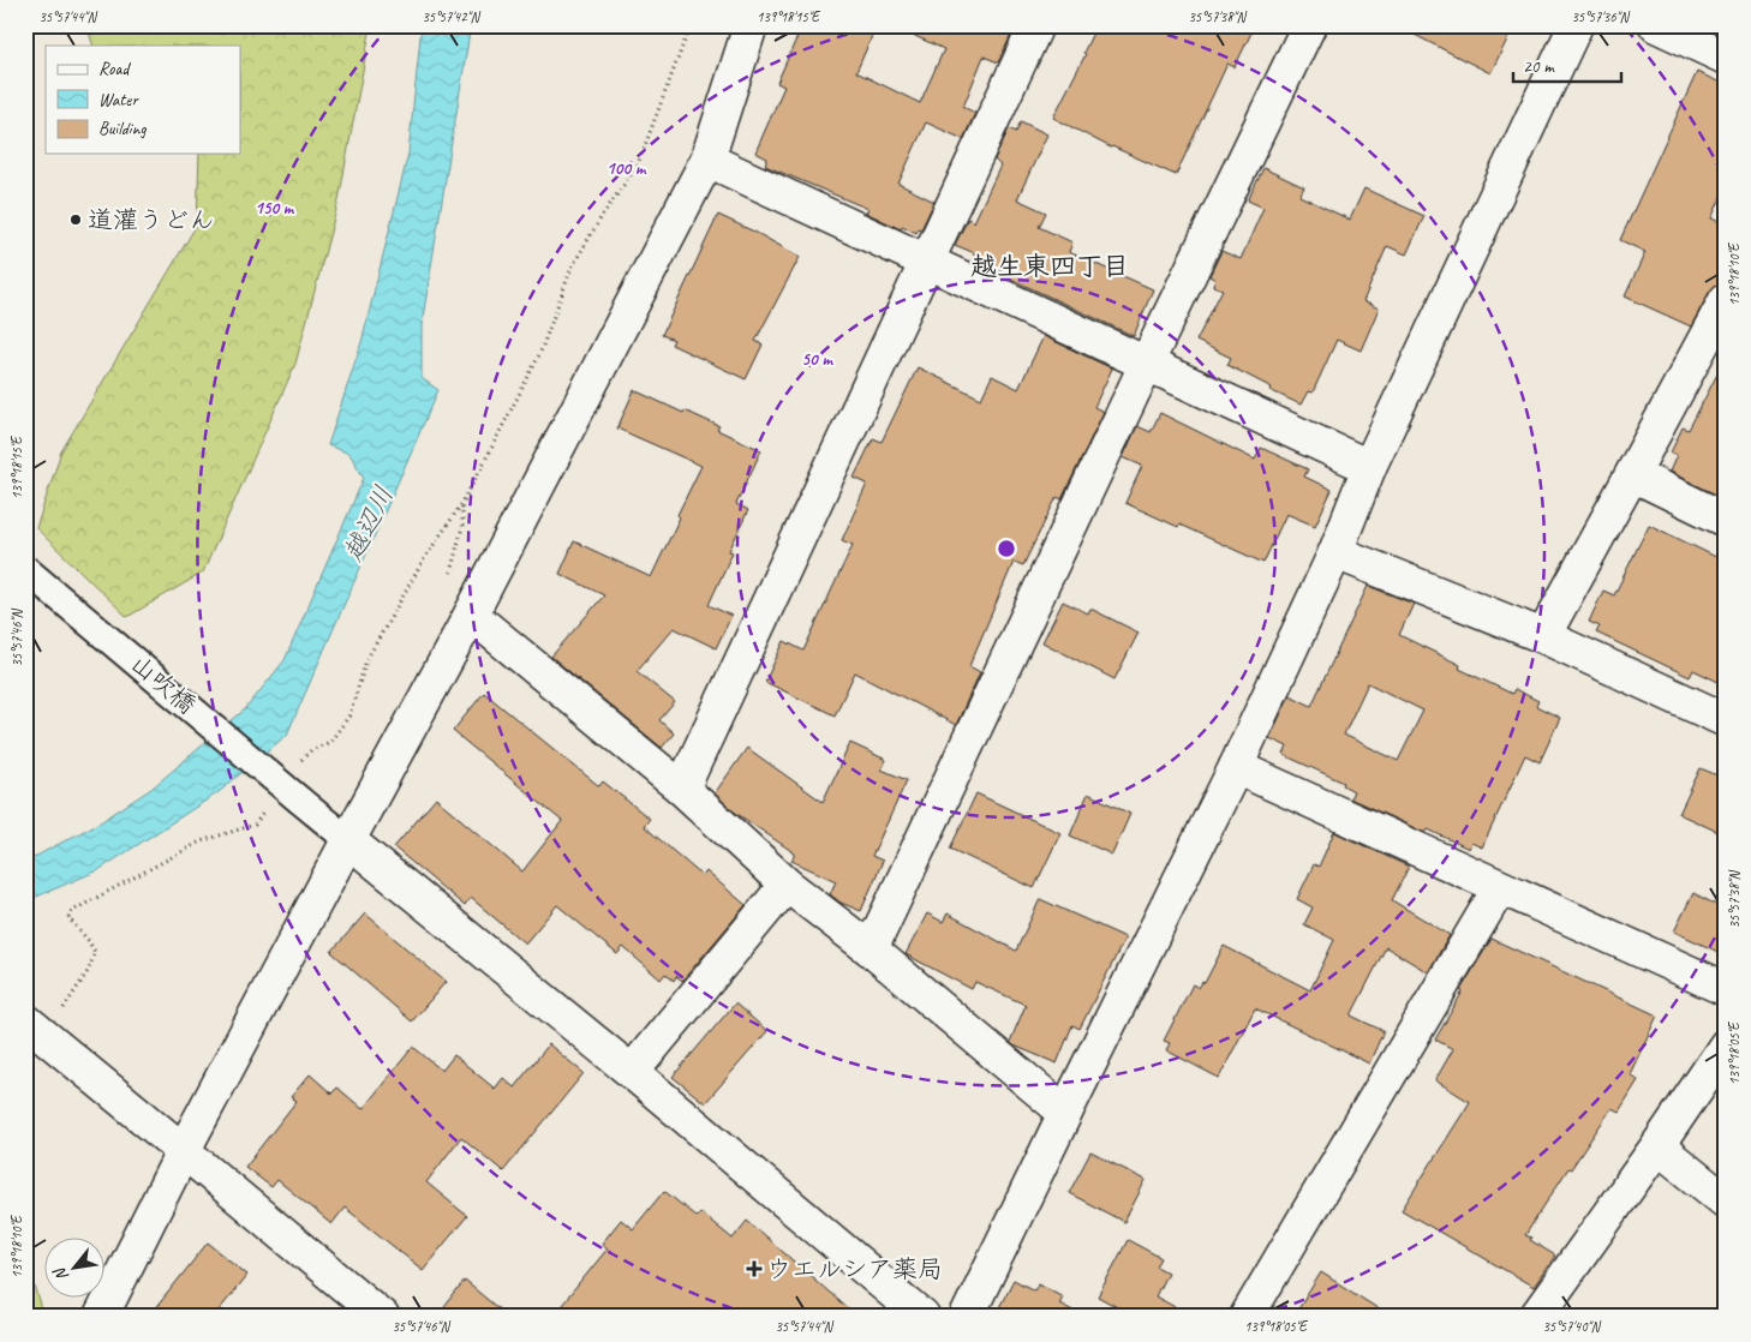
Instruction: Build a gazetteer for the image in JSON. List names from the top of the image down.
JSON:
{
  "streets": {
    "street": ["山吹橋"]
  },
  "districts": ["越生東四丁目"],
  "water": ["越辺川"],
  "places": {
    "other": ["道灌うどん"],
    "health": ["ウエルシア薬局"]
  },
  "legend": ["Road", "Water", "Building"],
  "scale_bar": "20 m",
  "north": "bottom left",
  "coordinates": [
    "35°57'44\"N",
    "35°57'42\"N",
    "139°18'15\"E",
    "35°57'38\"N",
    "35°57'36\"N",
    "139°18'10\"E",
    "35°57'46\"N",
    "139°18'05\"E",
    "35°57'40\"N"
  ],
  "rings": ["100 m", "150 m", "50 m"]
}
